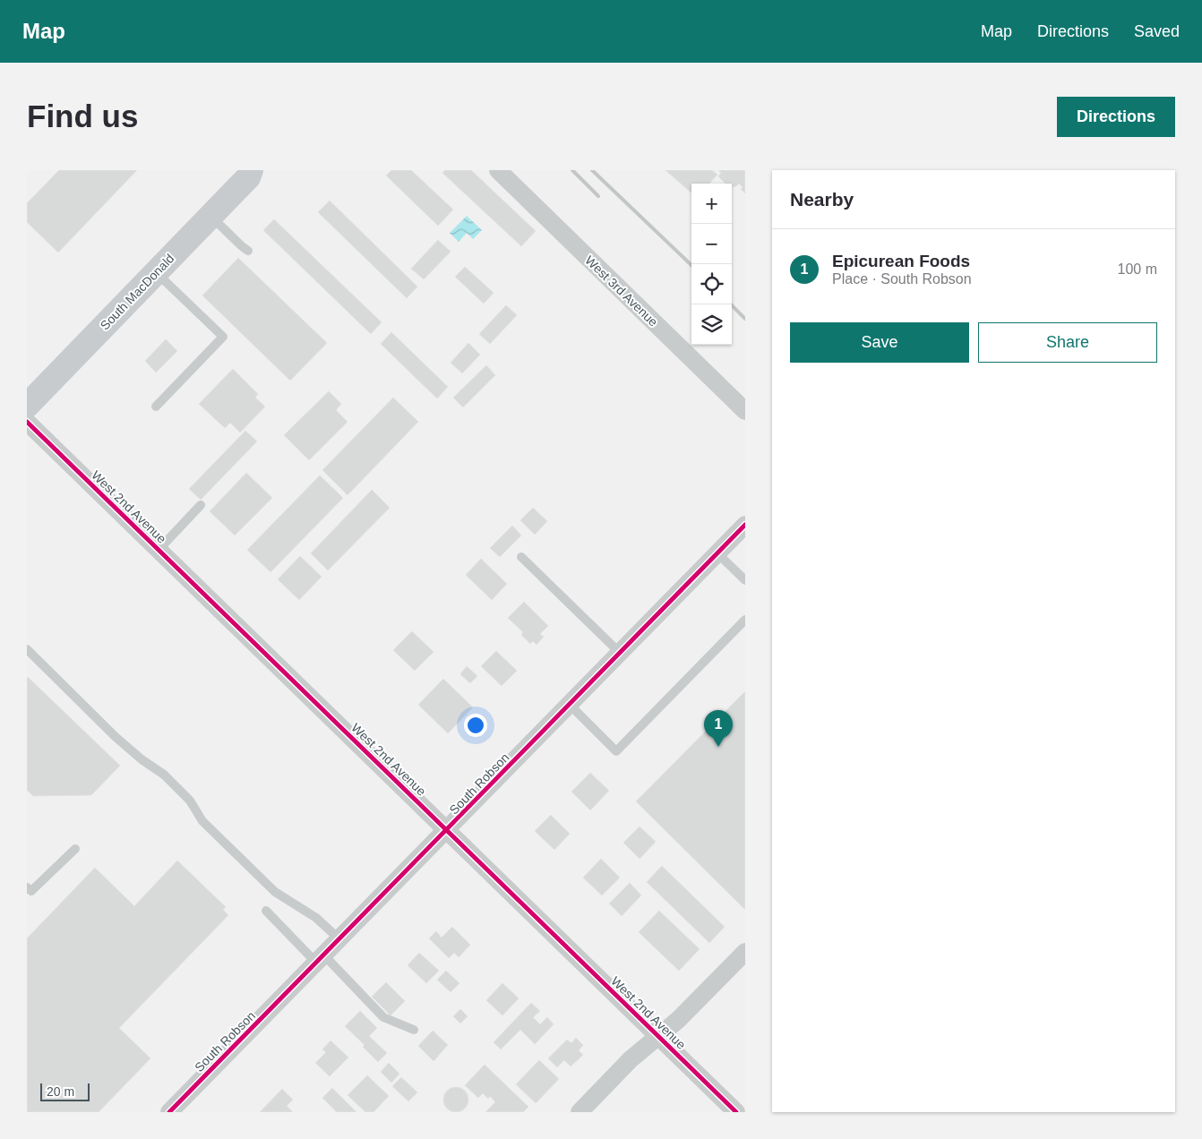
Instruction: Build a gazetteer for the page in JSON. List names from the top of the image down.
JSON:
{
  "streets": {
    "street": [
      "West 3rd Avenue",
      "South MacDonald",
      "West 2nd Avenue",
      "South Robson"
    ]
  },
  "crossings": [
    ["West 2nd Avenue", "South Robson"]
  ],
  "scale_bar": "20 m",
  "page": {
    "header": "Map",
    "nav": ["Map", "Directions", "Saved"],
    "buttons": [
      "Directions",
      ["Save", "Share"]
    ],
    "title": "Find us",
    "heading": "Nearby",
    "map_buttons": ["+", "−"],
    "list": [
      {
        "mark": "1",
        "name": "Epicurean Foods",
        "note": "Place · South Robson",
        "value": "100 m"
      }
    ],
    "pins": "1",
    "scale": "20 m"
  }
}
